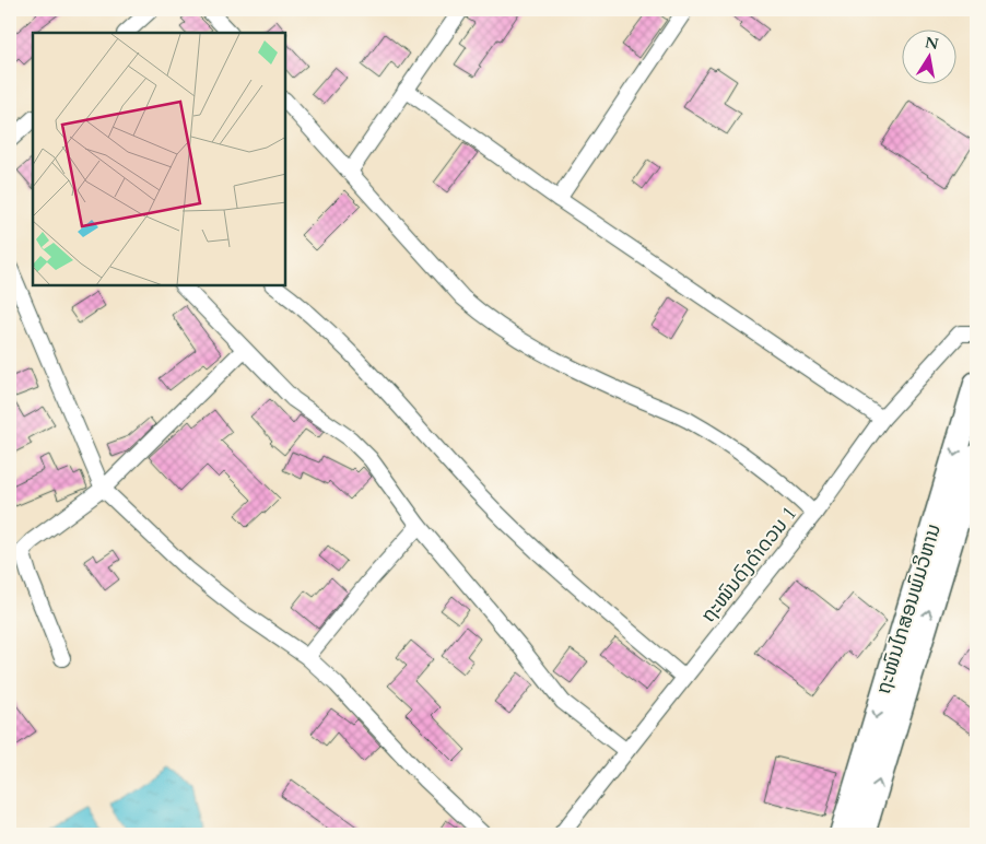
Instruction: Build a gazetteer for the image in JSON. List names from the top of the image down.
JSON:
{
  "streets": {
    "highway": ["ຖະໜົນໄກສອນພົມວິຫານ"],
    "street": ["ຖະໜົນດົງດຳດວນ 1"]
  },
  "north": "top"
}
